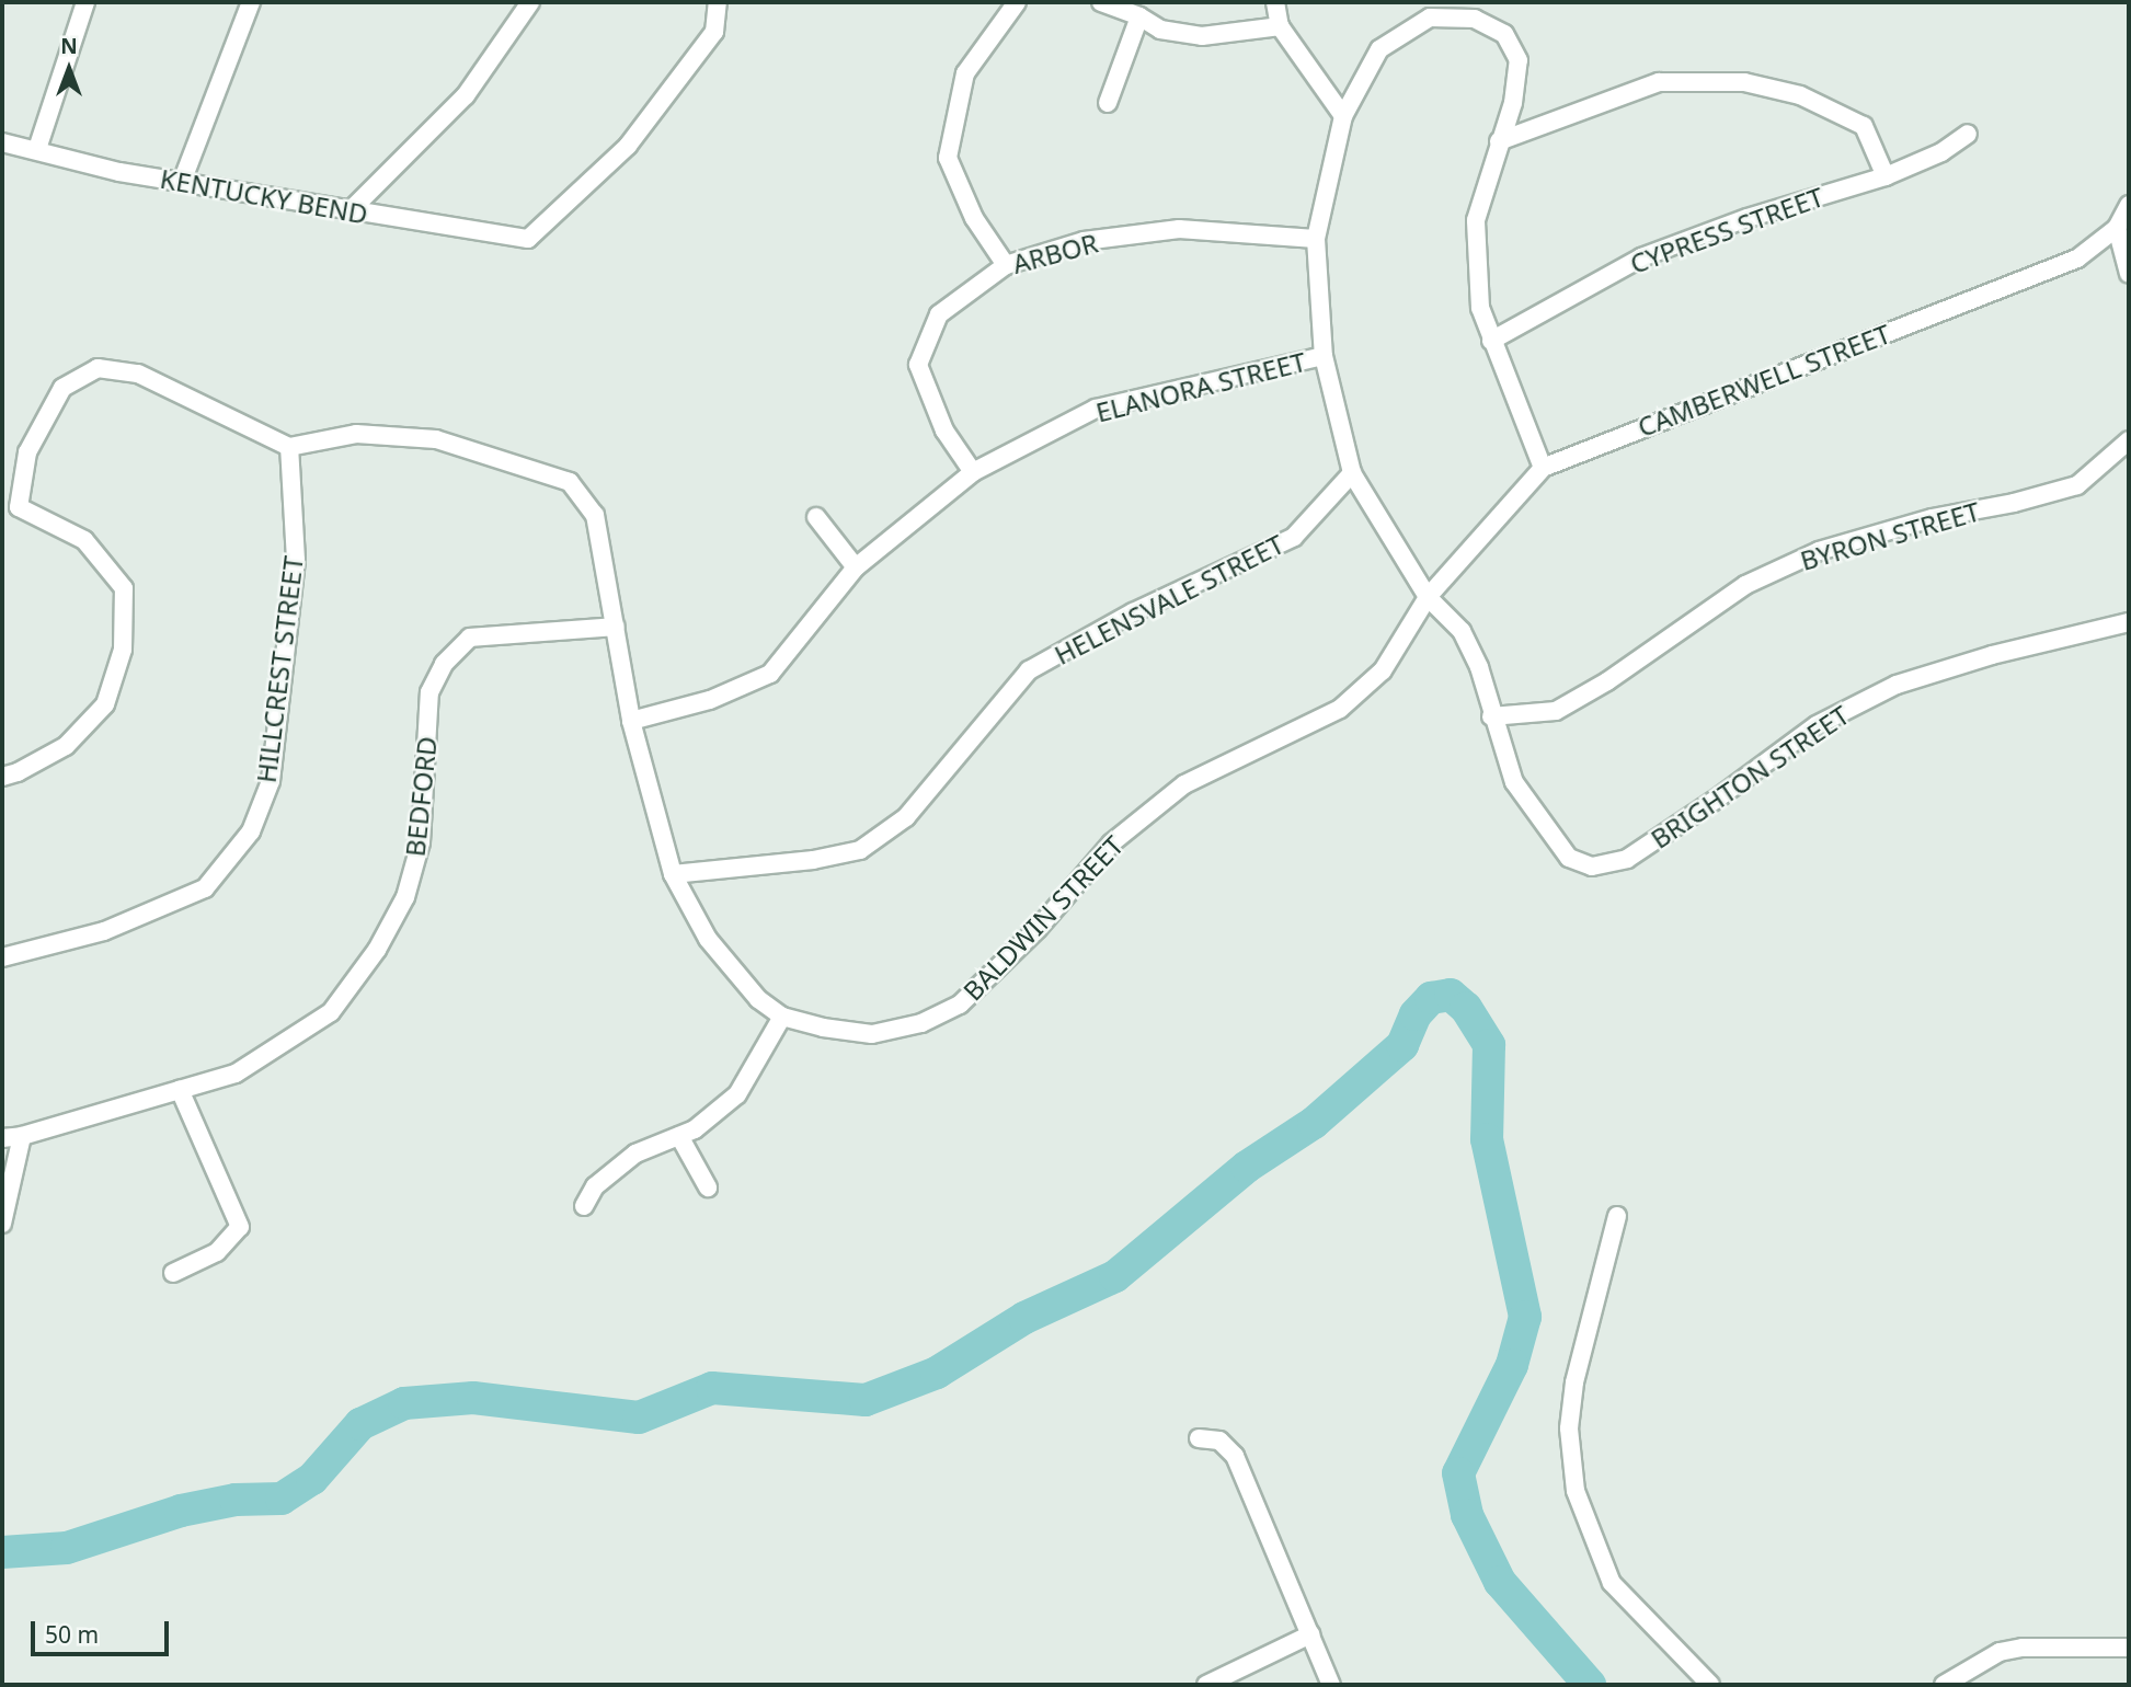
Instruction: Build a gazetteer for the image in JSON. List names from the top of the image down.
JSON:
{
  "streets": {
    "street": [
      "KENTUCKY BEND",
      "CYPRESS STREET",
      "ARBOR",
      "CAMBERWELL STREET",
      "ELANORA STREET",
      "BYRON STREET",
      "HELENSVALE STREET",
      "HILLCREST STREET",
      "BRIGHTON STREET",
      "BEDFORD",
      "BALDWIN STREET"
    ]
  },
  "crossings": [
    ["ARBOR", "ELANORA STREET"],
    ["CAMBERWELL STREET", "BALDWIN STREET"],
    ["ELANORA STREET", "BALDWIN STREET"],
    ["BYRON STREET", "BRIGHTON STREET"],
    ["HELENSVALE STREET", "BALDWIN STREET"],
    ["HILLCREST STREET", "BALDWIN STREET"],
    ["BEDFORD", "BALDWIN STREET"]
  ],
  "scale_bar": "50 m",
  "north": "top"
}
